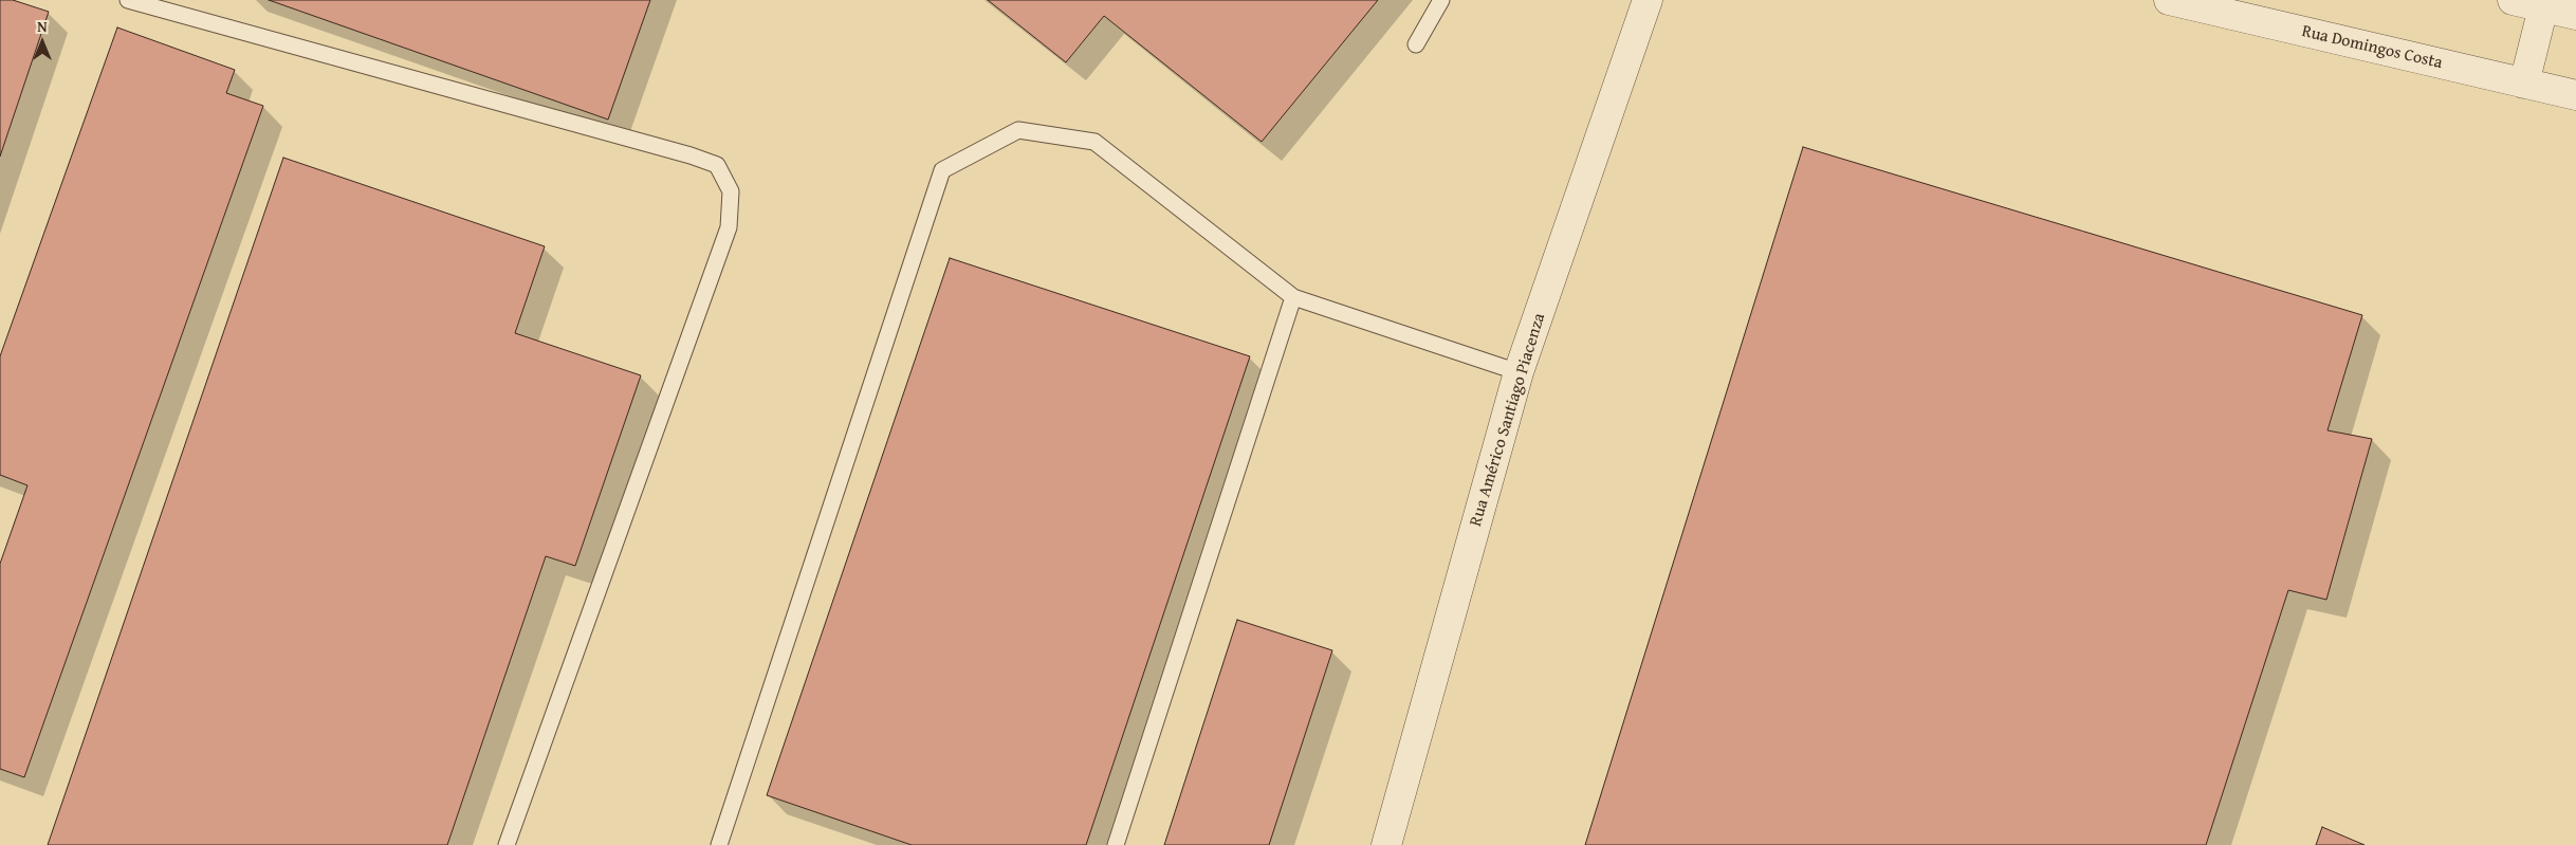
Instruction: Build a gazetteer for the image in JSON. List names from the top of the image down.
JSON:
{
  "streets": {
    "street": ["Rua Domingos Costa", "Rua Américo Santiago Piacenza"]
  },
  "north": "top"
}
